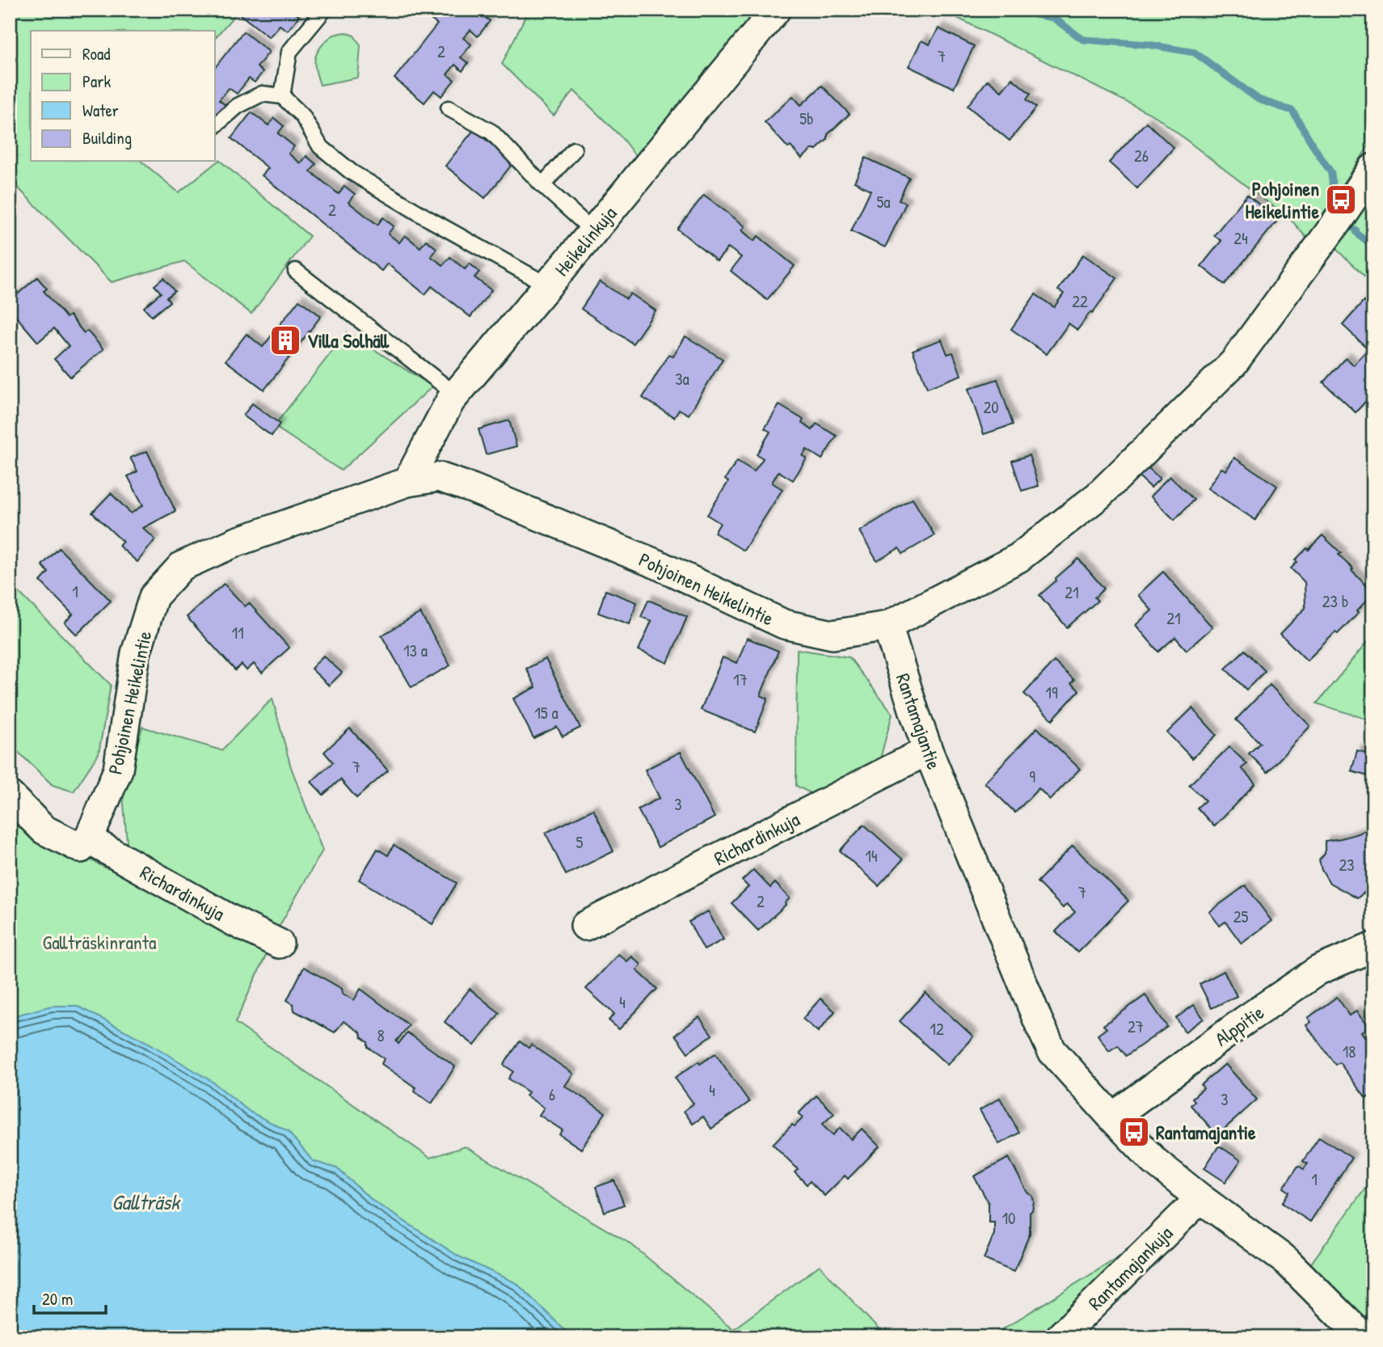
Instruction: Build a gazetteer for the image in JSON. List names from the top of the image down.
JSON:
{
  "streets": {
    "street": [
      "Heikelinkuja",
      "Pohjoinen Heikelintie",
      "Rantamajantie",
      "Richardinkuja",
      "Alppitie",
      "Rantamajankuja"
    ]
  },
  "crossings": [
    ["Heikelinkuja", "Pohjoinen Heikelintie"],
    ["Pohjoinen Heikelintie", "Rantamajantie"],
    ["Pohjoinen Heikelintie", "Richardinkuja"],
    ["Rantamajantie", "Richardinkuja"],
    ["Rantamajantie", "Alppitie"],
    ["Rantamajantie", "Rantamajankuja"]
  ],
  "water": ["Gallträsk"],
  "parks": ["Gallträskinranta"],
  "places": {
    "bus stop": ["Pohjoinen Heikelintie", "Rantamajantie"],
    "building": ["Villa Solhäll"]
  },
  "house_numbers": [
    "2",
    "7",
    "5b",
    "26",
    "5a",
    "2",
    "24",
    "22",
    "3a",
    "20",
    "1",
    "21",
    "23 b",
    "21",
    "11",
    "13 a",
    "17",
    "19",
    "15 a",
    "7",
    "9",
    "3",
    "5",
    "14",
    "23",
    "7",
    "2",
    "25",
    "4",
    "27",
    "12",
    "8",
    "18",
    "4",
    "6",
    "3",
    "1",
    "10"
  ],
  "legend": [
    "Road",
    "Park",
    "Water",
    "Building"
  ],
  "scale_bar": "20 m"
}
